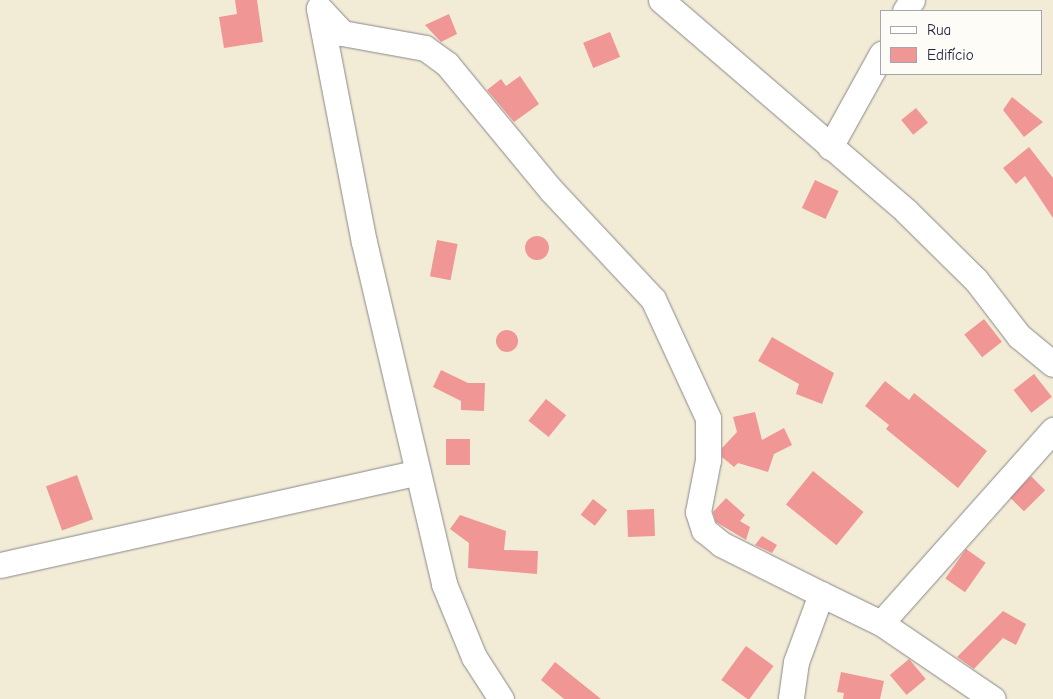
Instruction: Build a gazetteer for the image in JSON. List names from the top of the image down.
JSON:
{
  "legend": ["Rua", "Edifício"]
}
